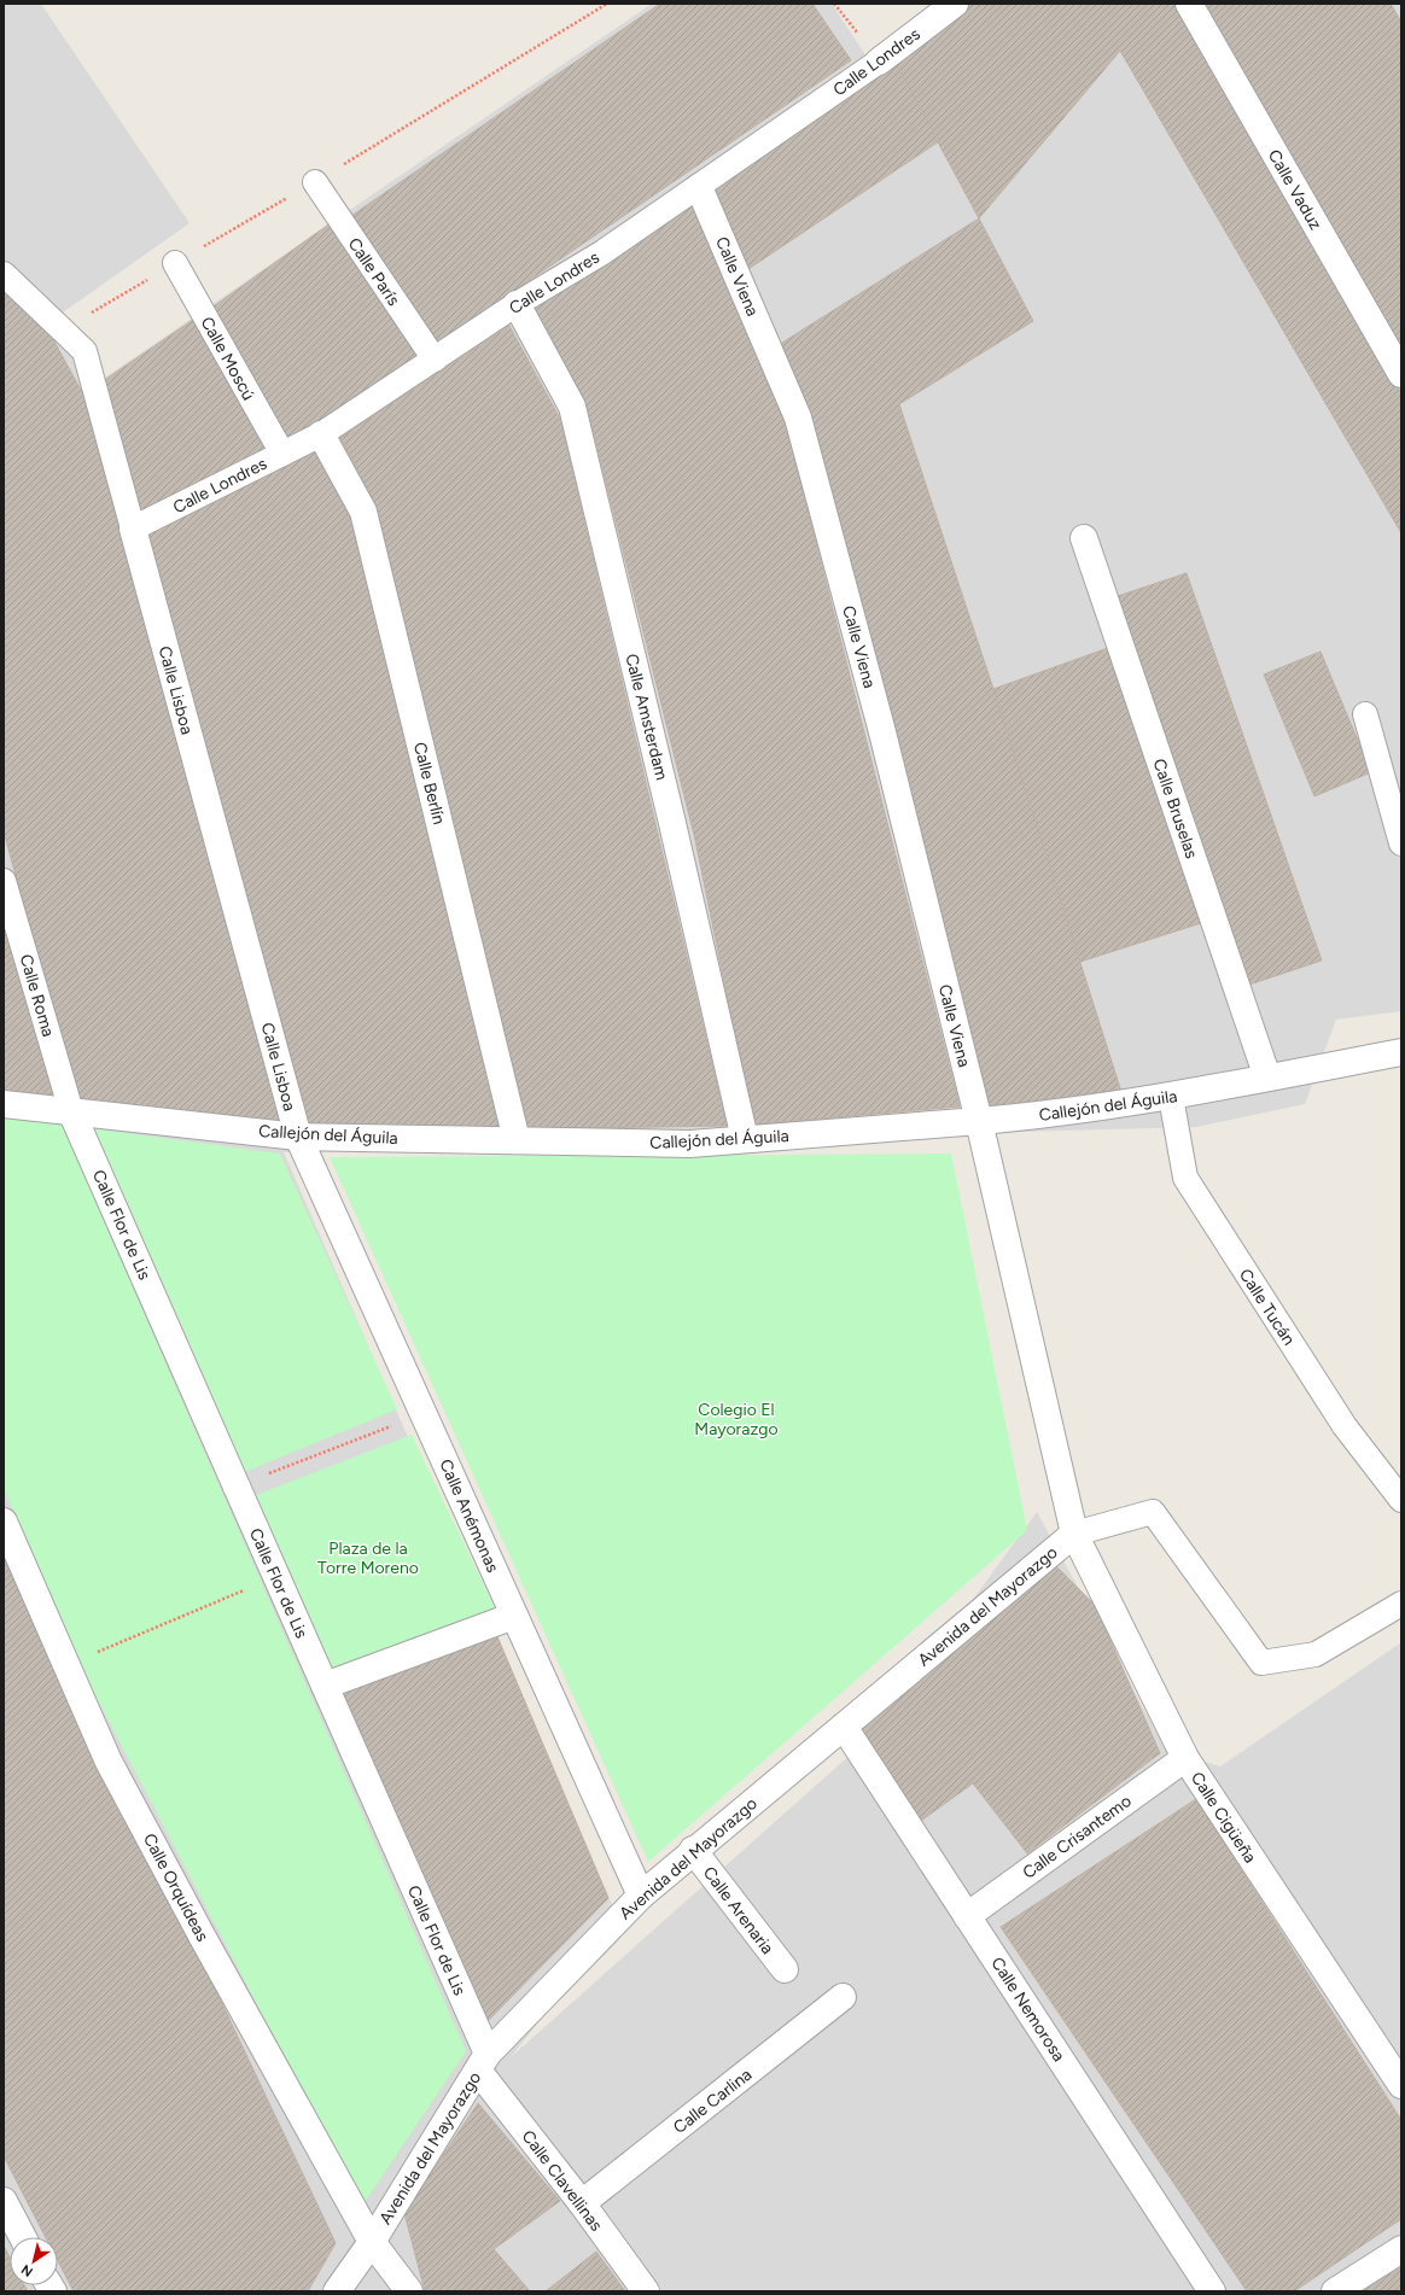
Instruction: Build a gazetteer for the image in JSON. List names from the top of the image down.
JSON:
{
  "streets": {
    "street": [
      "Calle Londres",
      "Calle Vaduz",
      "Calle Viena",
      "Calle Lisboa",
      "Calle Amsterdam",
      "Calle Berlín",
      "Calle Bruselas",
      "Callejón del Águila",
      "Calle Flor de Lis",
      "Calle Anémonas",
      "Avenida del Mayorazgo",
      "Calle Cigüeña",
      "Calle Crisantemo",
      "Calle Orquídeas",
      "Calle Arenaria",
      "Calle Nemorosa",
      "Calle Carlina",
      "Calle Clavellinas"
    ],
    "lane": [
      "Calle París",
      "Calle Moscú",
      "Calle Roma",
      "Calle Tucán"
    ]
  },
  "crossings": [
    ["Calle Londres", "Calle París"],
    ["Calle Londres", "Calle Viena"],
    ["Calle Londres", "Calle Moscú"],
    ["Calle Londres", "Calle Lisboa"],
    ["Calle Londres", "Calle Amsterdam"],
    ["Calle Londres", "Calle Berlín"],
    ["Calle Viena", "Callejón del Águila"],
    ["Calle Viena", "Avenida del Mayorazgo"],
    ["Calle Viena", "Calle Cigüeña"],
    ["Calle Lisboa", "Callejón del Águila"],
    ["Calle Lisboa", "Calle Anémonas"],
    ["Calle Amsterdam", "Callejón del Águila"],
    ["Calle Berlín", "Callejón del Águila"],
    ["Calle Bruselas", "Callejón del Águila"],
    ["Calle Roma", "Callejón del Águila"],
    ["Calle Roma", "Calle Flor de Lis"],
    ["Callejón del Águila", "Calle Flor de Lis"],
    ["Callejón del Águila", "Calle Tucán"],
    ["Callejón del Águila", "Calle Anémonas"],
    ["Calle Flor de Lis", "Avenida del Mayorazgo"],
    ["Calle Flor de Lis", "Calle Clavellinas"],
    ["Calle Anémonas", "Avenida del Mayorazgo"],
    ["Avenida del Mayorazgo", "Calle Cigüeña"],
    ["Avenida del Mayorazgo", "Calle Orquídeas"],
    ["Avenida del Mayorazgo", "Calle Arenaria"],
    ["Avenida del Mayorazgo", "Calle Nemorosa"],
    ["Avenida del Mayorazgo", "Calle Clavellinas"],
    ["Calle Cigüeña", "Calle Crisantemo"],
    ["Calle Crisantemo", "Calle Nemorosa"],
    ["Calle Carlina", "Calle Clavellinas"]
  ],
  "parks": ["Colegio El Mayorazgo", "Plaza de la Torre Moreno"],
  "north": "bottom left"
}
